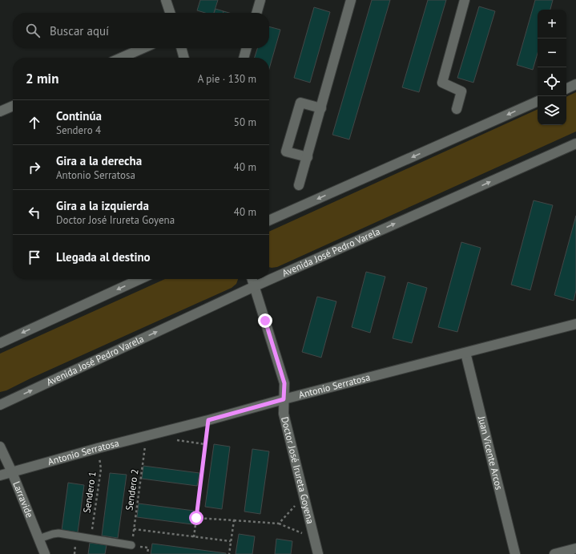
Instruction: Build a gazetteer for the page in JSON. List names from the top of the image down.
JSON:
{
  "streets": {
    "street": [
      "Avenida José Pedro Varela",
      "Antonio Serratosa",
      "Juan Vicente Arcos",
      "Doctor José Irureta Goyena",
      "Larravide"
    ],
    "path": ["Sendero 2", "Sendero 1"]
  },
  "crossings": [
    ["Avenida José Pedro Varela", "Doctor José Irureta Goyena"],
    ["Antonio Serratosa", "Juan Vicente Arcos"],
    ["Antonio Serratosa", "Doctor José Irureta Goyena"],
    ["Antonio Serratosa", "Sendero 2"],
    ["Antonio Serratosa", "Sendero 1"],
    ["Antonio Serratosa", "Larravide"]
  ],
  "page": {
    "map_buttons": ["+", "−"],
    "search": "Buscar aquí",
    "heading": ["2 min", "A pie · 130 m"],
    "list": [
      ["Continúa", "Sendero 4", "50 m"],
      ["Gira a la derecha", "Antonio Serratosa", "40 m"],
      ["Gira a la izquierda", "Doctor José Irureta Goyena", "40 m"],
      "Llegada al destino"
    ]
  }
}
